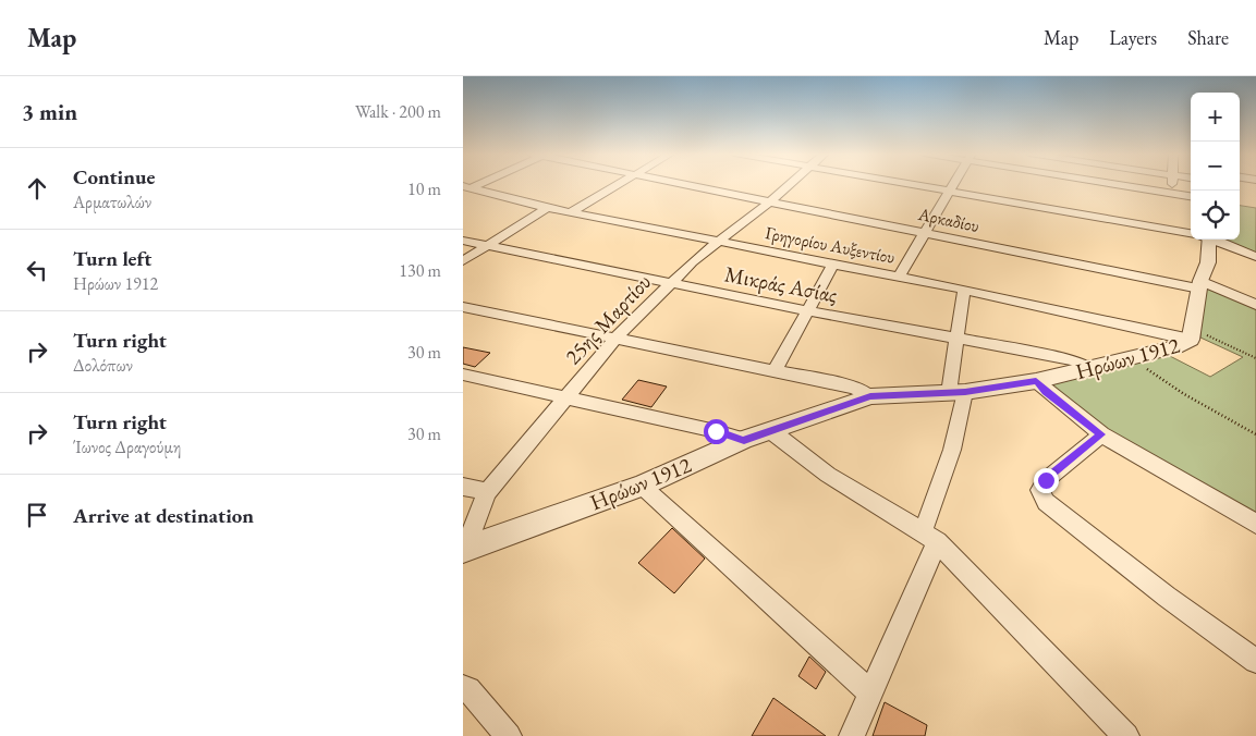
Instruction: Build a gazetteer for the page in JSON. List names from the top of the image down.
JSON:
{
  "streets": {
    "street": [
      "Αρκαδίου",
      "Γρηγορίου Αυξεντίου",
      "Μικράς Ασίας",
      "25ης Μαρτίου",
      "Ηρώων 1912"
    ]
  },
  "crossings": [
    ["Αρκαδίου", "25ης Μαρτίου"],
    ["Αρκαδίου", "Ηρώων 1912"],
    ["Γρηγορίου Αυξεντίου", "25ης Μαρτίου"],
    ["Γρηγορίου Αυξεντίου", "Ηρώων 1912"],
    ["Μικράς Ασίας", "25ης Μαρτίου"],
    ["Μικράς Ασίας", "Ηρώων 1912"],
    ["25ης Μαρτίου", "Ηρώων 1912"]
  ],
  "page": {
    "header": "Map",
    "nav": ["Map", "Layers", "Share"],
    "heading": ["3 min", "Walk · 200 m"],
    "map_buttons": ["+", "−"],
    "list": [
      ["Continue", "Αρματωλών", "10 m"],
      ["Turn left", "Ηρώων 1912", "130 m"],
      ["Turn right", "Δολόπων", "30 m"],
      ["Turn right", "Ίωνος Δραγούμη", "30 m"],
      "Arrive at destination"
    ]
  }
}
